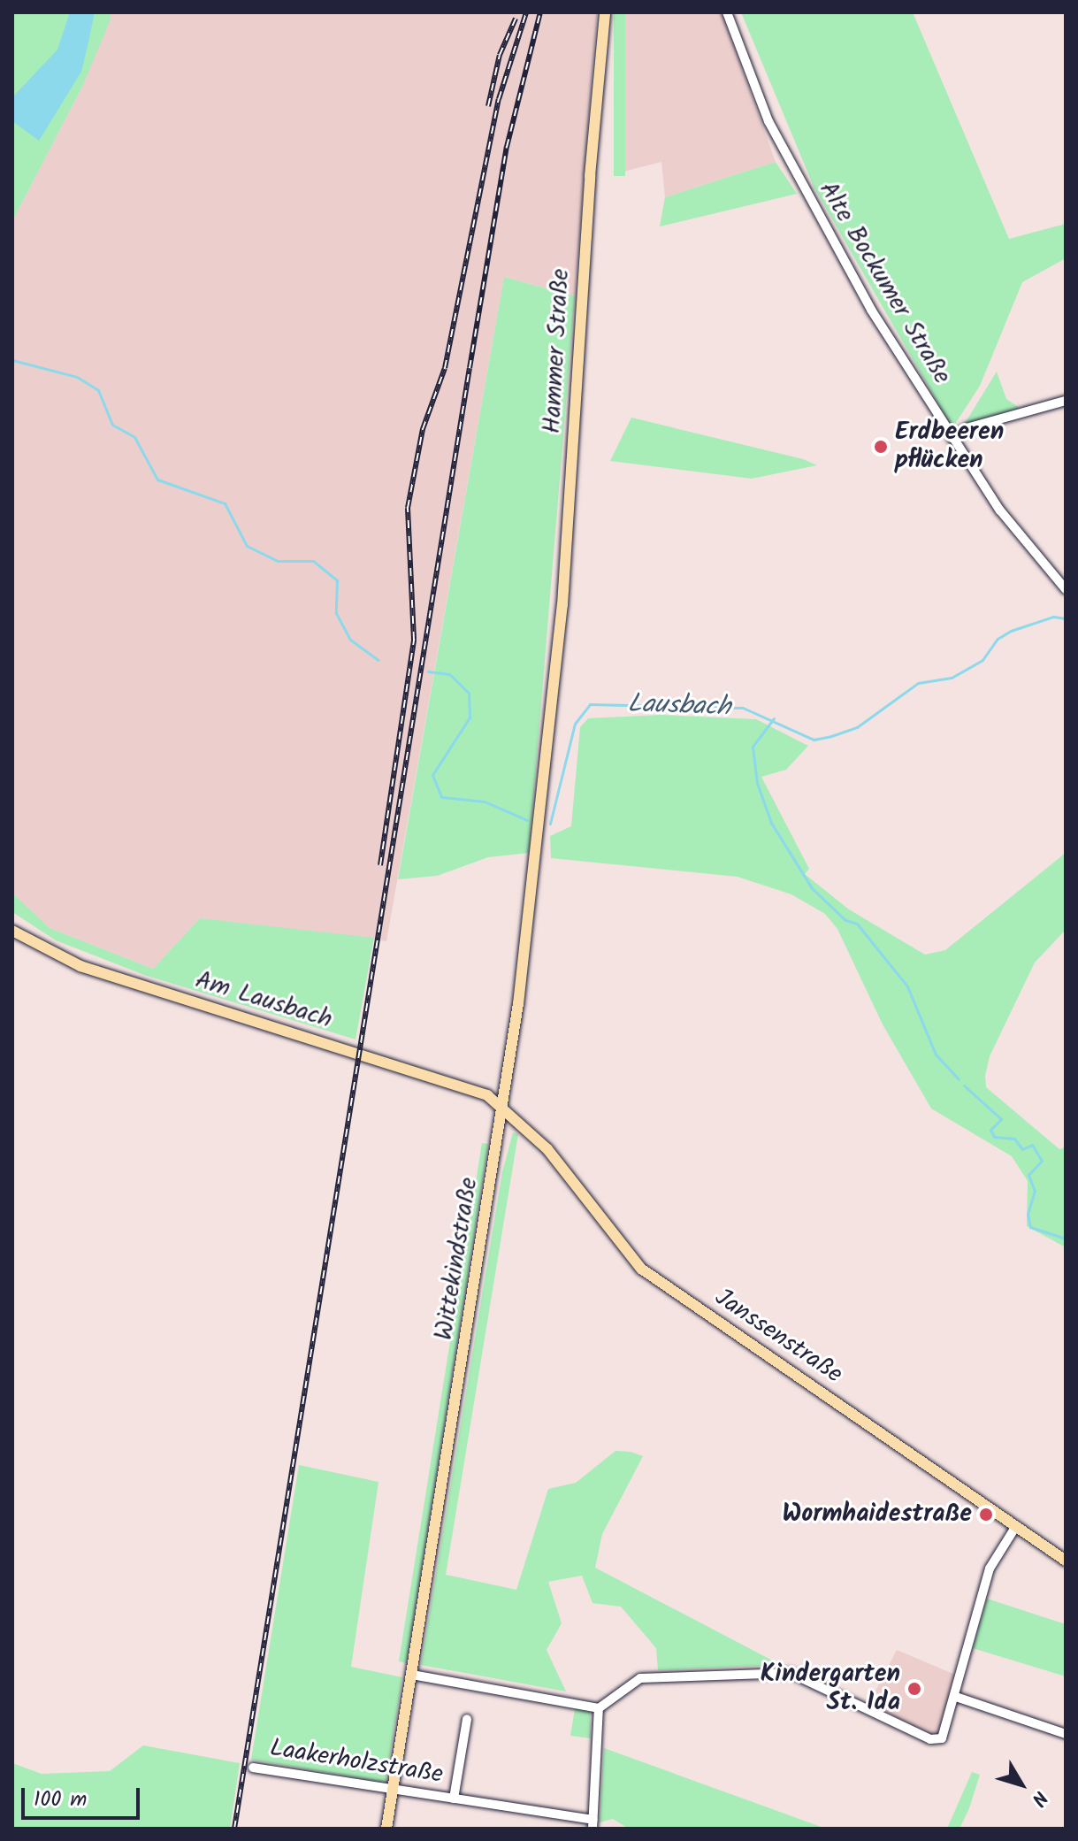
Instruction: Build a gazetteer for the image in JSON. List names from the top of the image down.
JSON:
{
  "streets": {
    "main road": [
      "Hammer Straße",
      "Am Lausbach",
      "Wittekindstraße",
      "Janssenstraße"
    ],
    "street": ["Alte Bockumer Straße", "Laakerholzstraße"]
  },
  "crossings": [
    ["Hammer Straße", "Wittekindstraße"],
    ["Am Lausbach", "Wittekindstraße"],
    ["Am Lausbach", "Janssenstraße"],
    ["Wittekindstraße", "Janssenstraße"],
    ["Wittekindstraße", "Laakerholzstraße"]
  ],
  "water": ["Lausbach"],
  "places": ["Erdbeeren pflücken", "Wormhaidestraße", "Kindergarten St. Ida"],
  "scale_bar": "100 m",
  "north": "bottom right"
}
